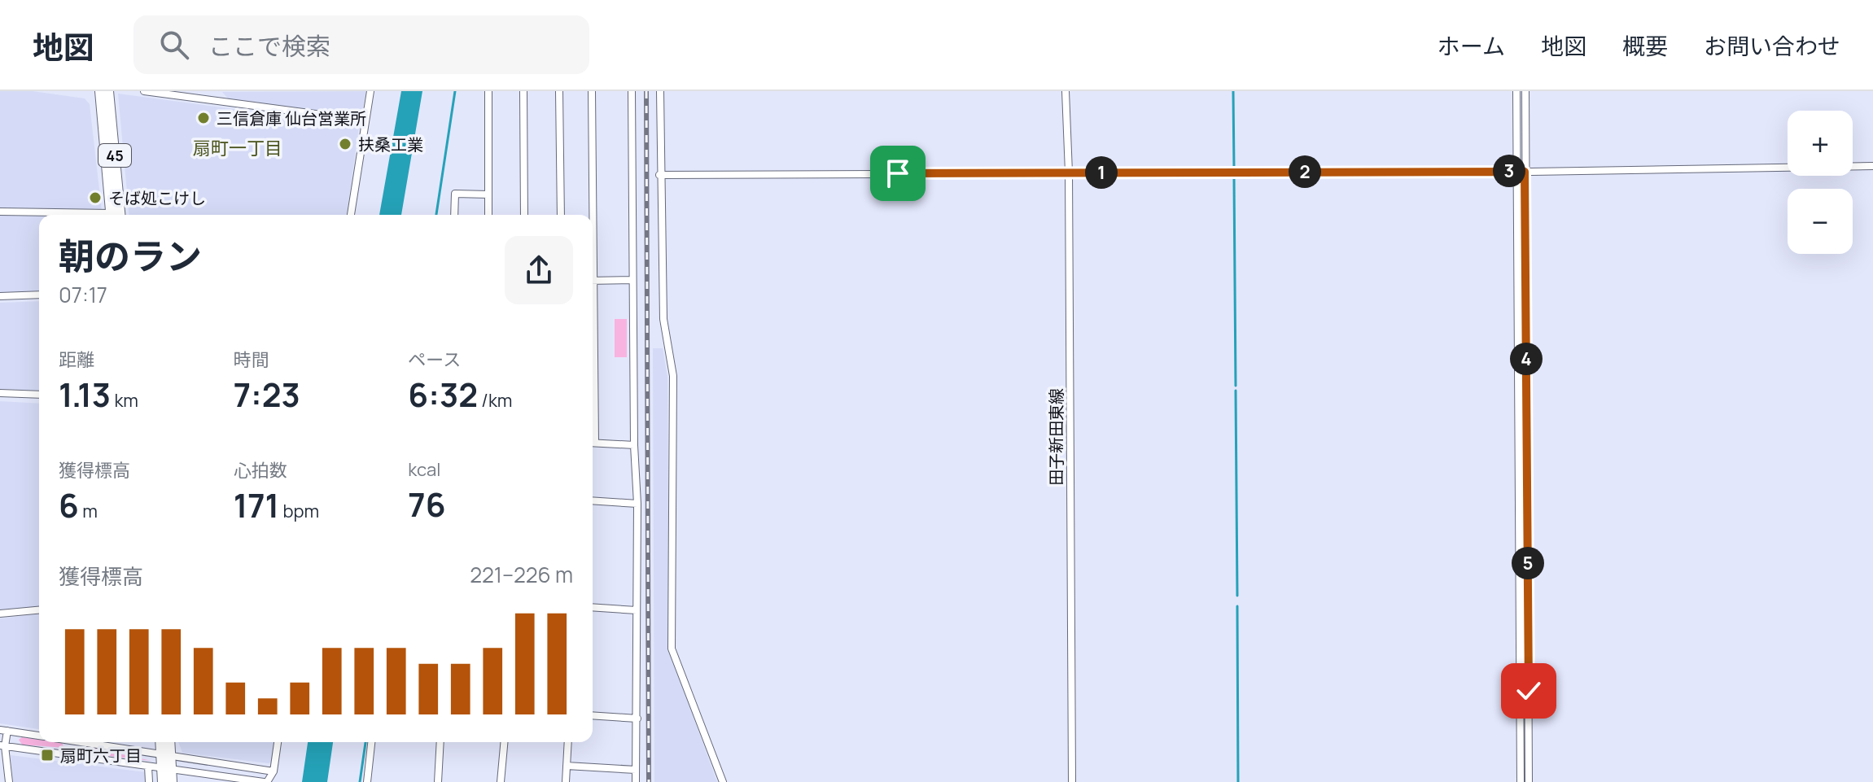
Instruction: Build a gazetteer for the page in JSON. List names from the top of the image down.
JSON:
{
  "streets": {
    "highway": ["45"],
    "street": ["田子新田東線"]
  },
  "districts": ["扇町一丁目"],
  "places": {
    "other": ["三信倉庫 仙台営業所", "扶桑工業", "そば処こけし"],
    "transit": ["扇町六丁目"]
  },
  "page": {
    "header": "地図",
    "search": "ここで検索",
    "nav": [
      "ホーム",
      "地図",
      "概要",
      "お問い合わせ"
    ],
    "map_buttons": ["+", "−"],
    "pins": [
      "3",
      "2",
      "1",
      "4",
      "5"
    ],
    "heading": ["朝のラン", "07:17"],
    "stats": [
      ["距離", "1.13 km"],
      ["時間", "7:23"],
      ["ペース", "6:32 /km"],
      ["獲得標高", "6 m"],
      ["心拍数", "171 bpm"],
      ["kcal", "76"]
    ],
    "chart": ["獲得標高", "221–226 m"]
  }
}
